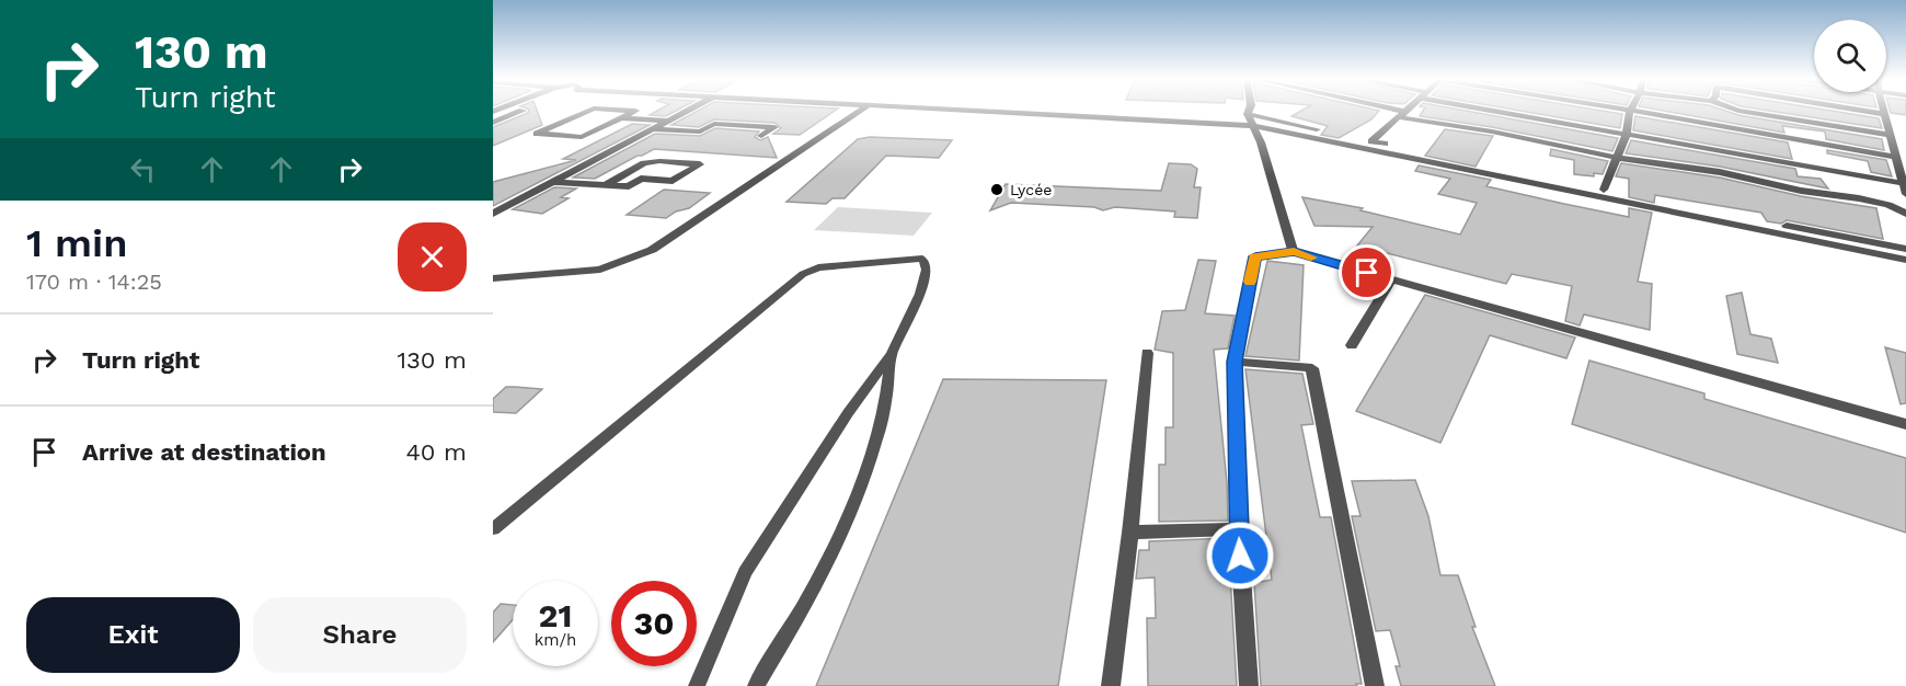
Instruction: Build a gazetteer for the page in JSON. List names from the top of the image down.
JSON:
{
  "places": ["Lycée"],
  "page": {
    "turn": ["130 m", "Turn right"],
    "heading": ["1 min", "170 m · 14:25"],
    "list": [
      {
        "name": "Turn right",
        "value": "130 m"
      },
      {
        "name": "Arrive at destination",
        "value": "40 m"
      }
    ],
    "speed": "21 km/h",
    "limit": "30",
    "buttons": ["Exit", "Share"]
  }
}
